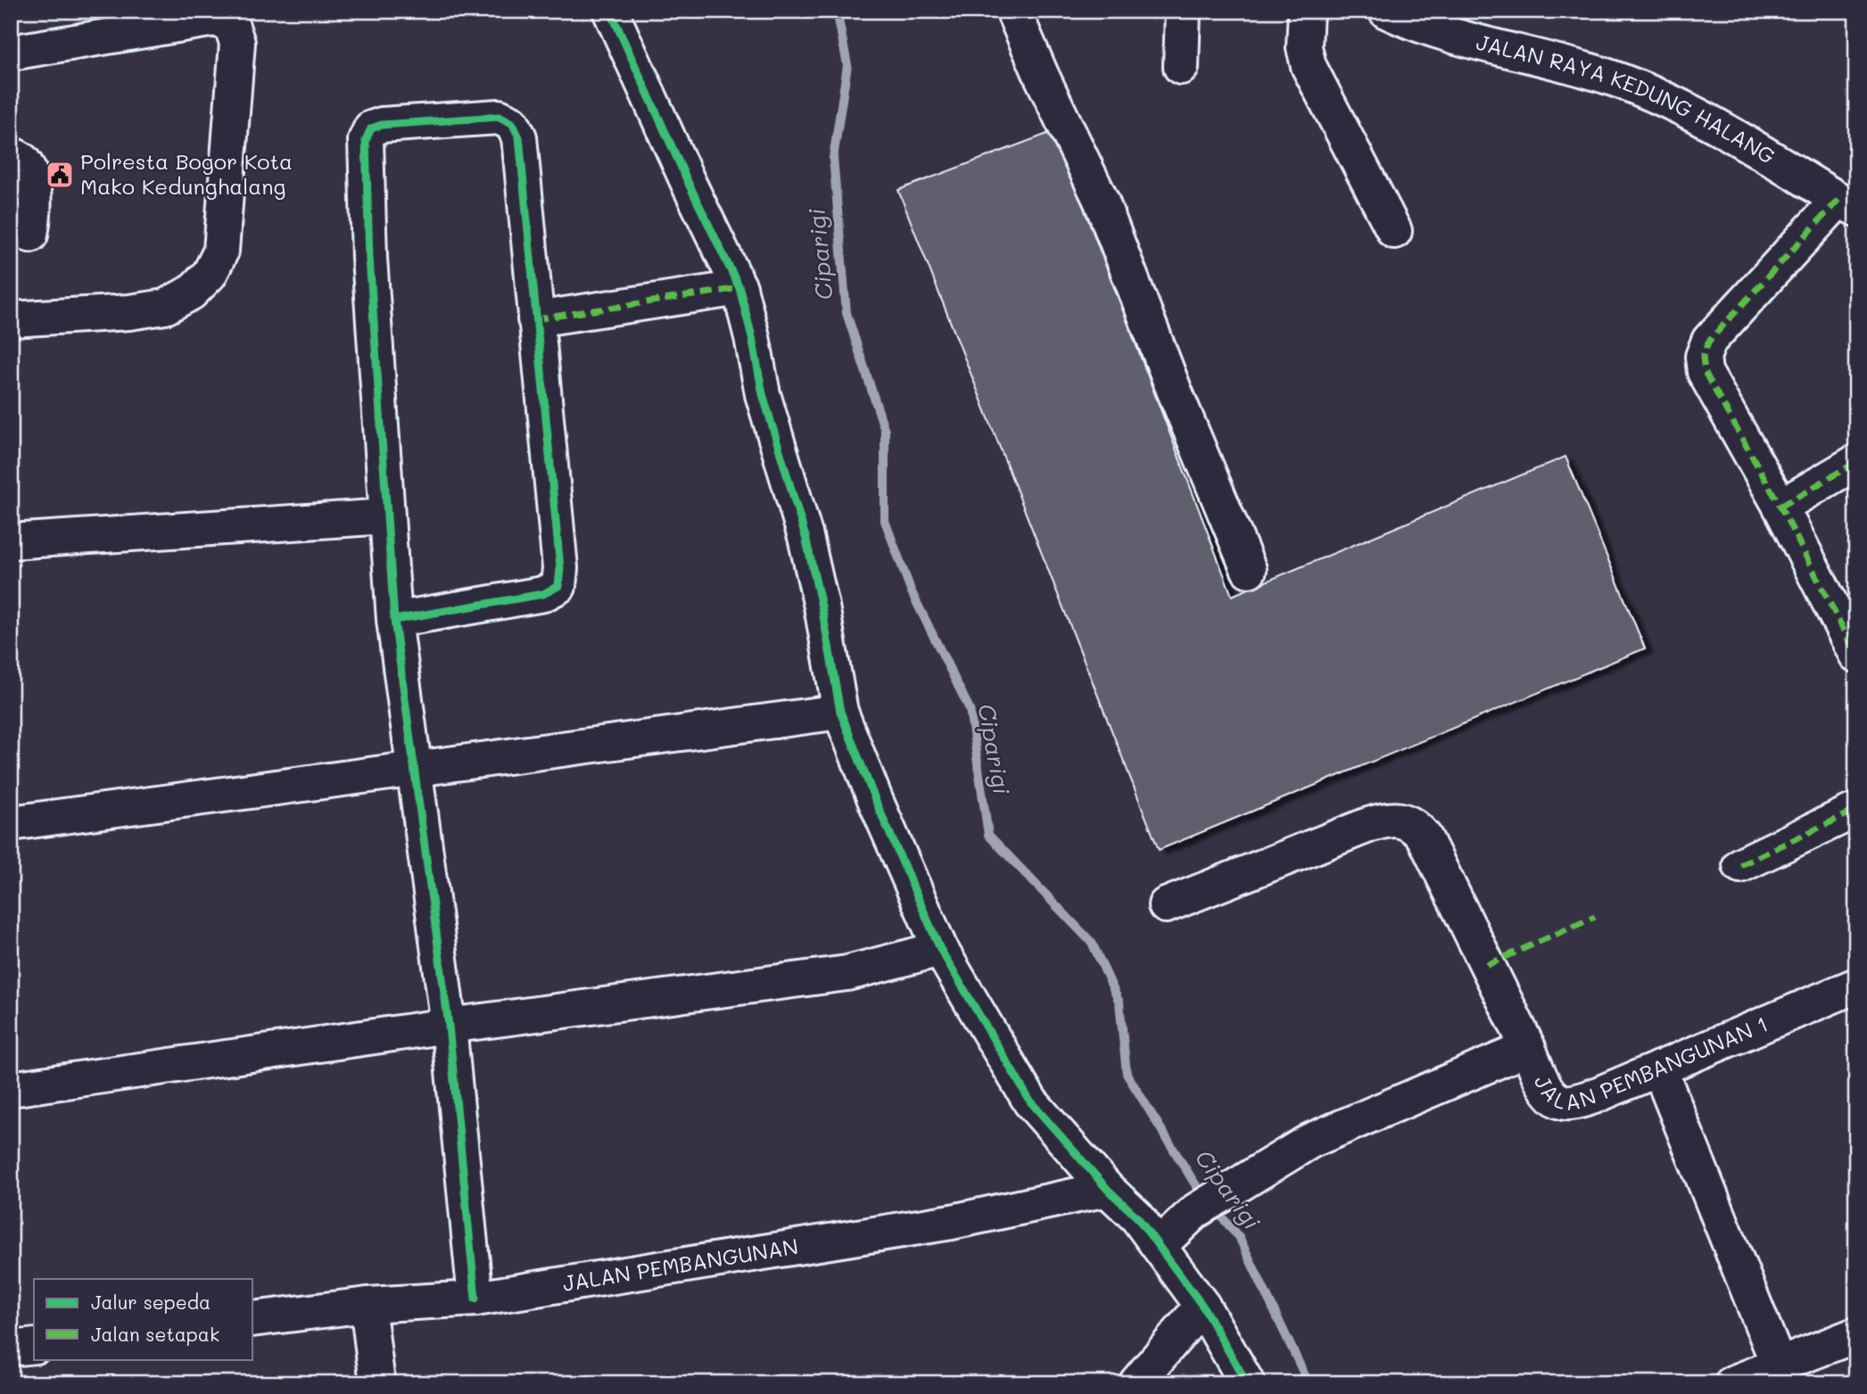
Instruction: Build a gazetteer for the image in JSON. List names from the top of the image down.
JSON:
{
  "streets": {
    "street": ["JALAN RAYA KEDUNG HALANG", "JALAN PEMBANGUNAN 1", "JALAN PEMBANGUNAN"]
  },
  "water": ["Ciparigi"],
  "places": {
    "public building": ["Polresta Bogor Kota Mako Kedunghalang"]
  },
  "legend": ["Jalur sepeda", "Jalan setapak"]
}
